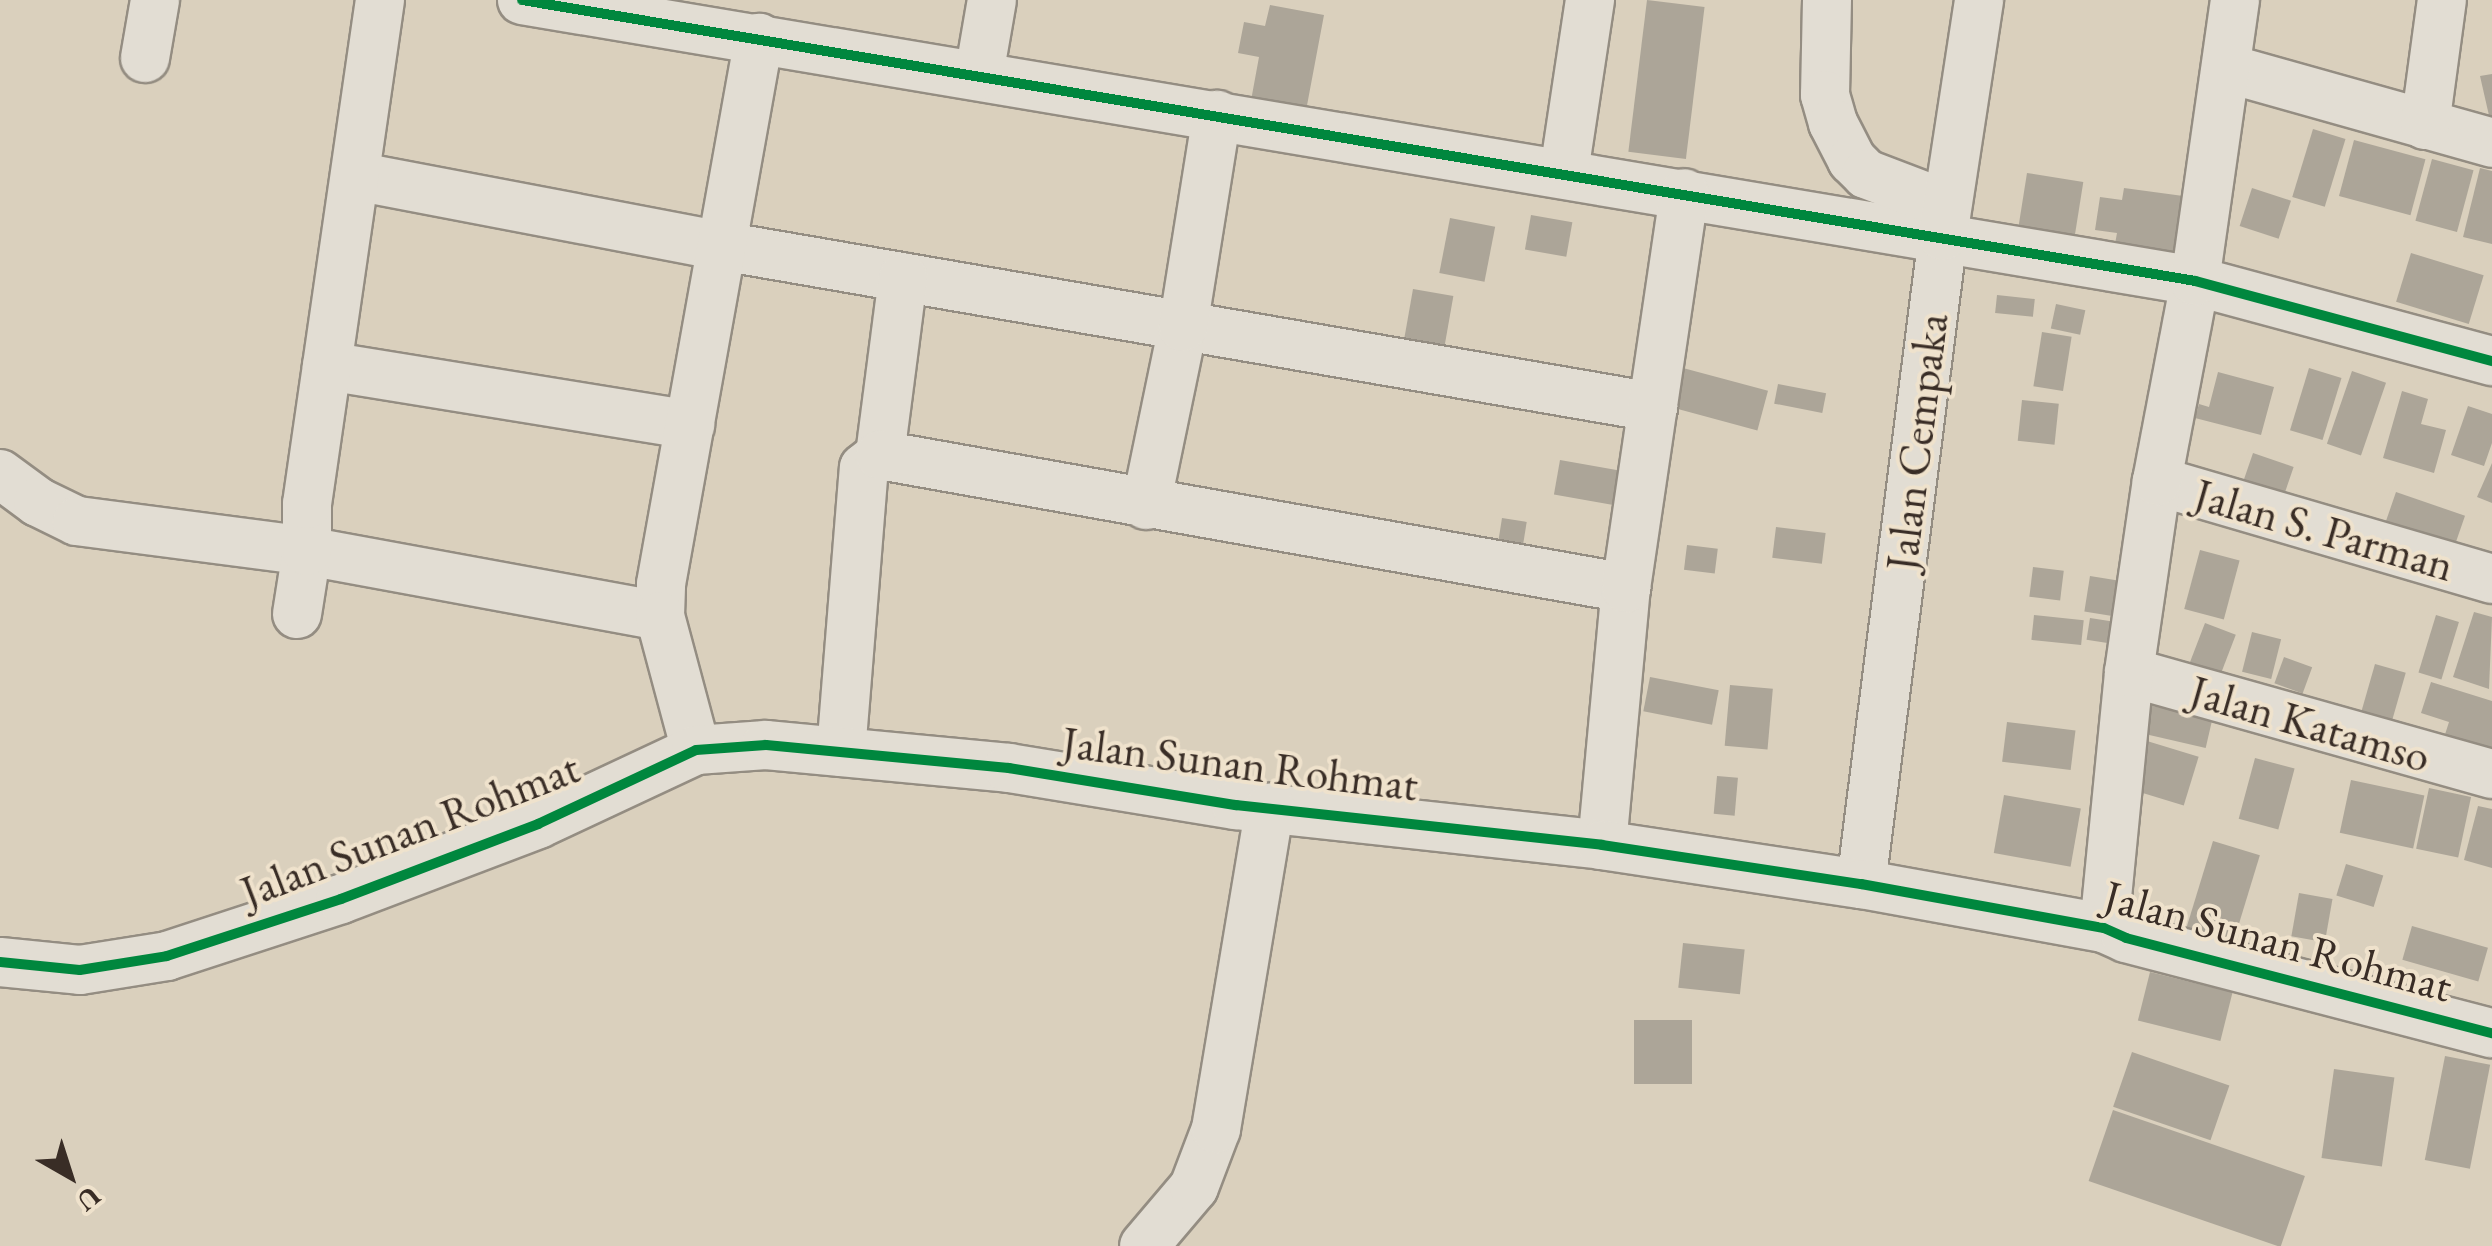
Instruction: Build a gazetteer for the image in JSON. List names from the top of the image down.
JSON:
{
  "streets": {
    "street": [
      "Jalan Cempaka",
      "Jalan S. Parman",
      "Jalan Katamso",
      "Jalan Sunan Rohmat"
    ]
  },
  "crossings": [
    ["Jalan Cempaka", "Jalan Sunan Rohmat"]
  ],
  "north": "bottom right"
}
